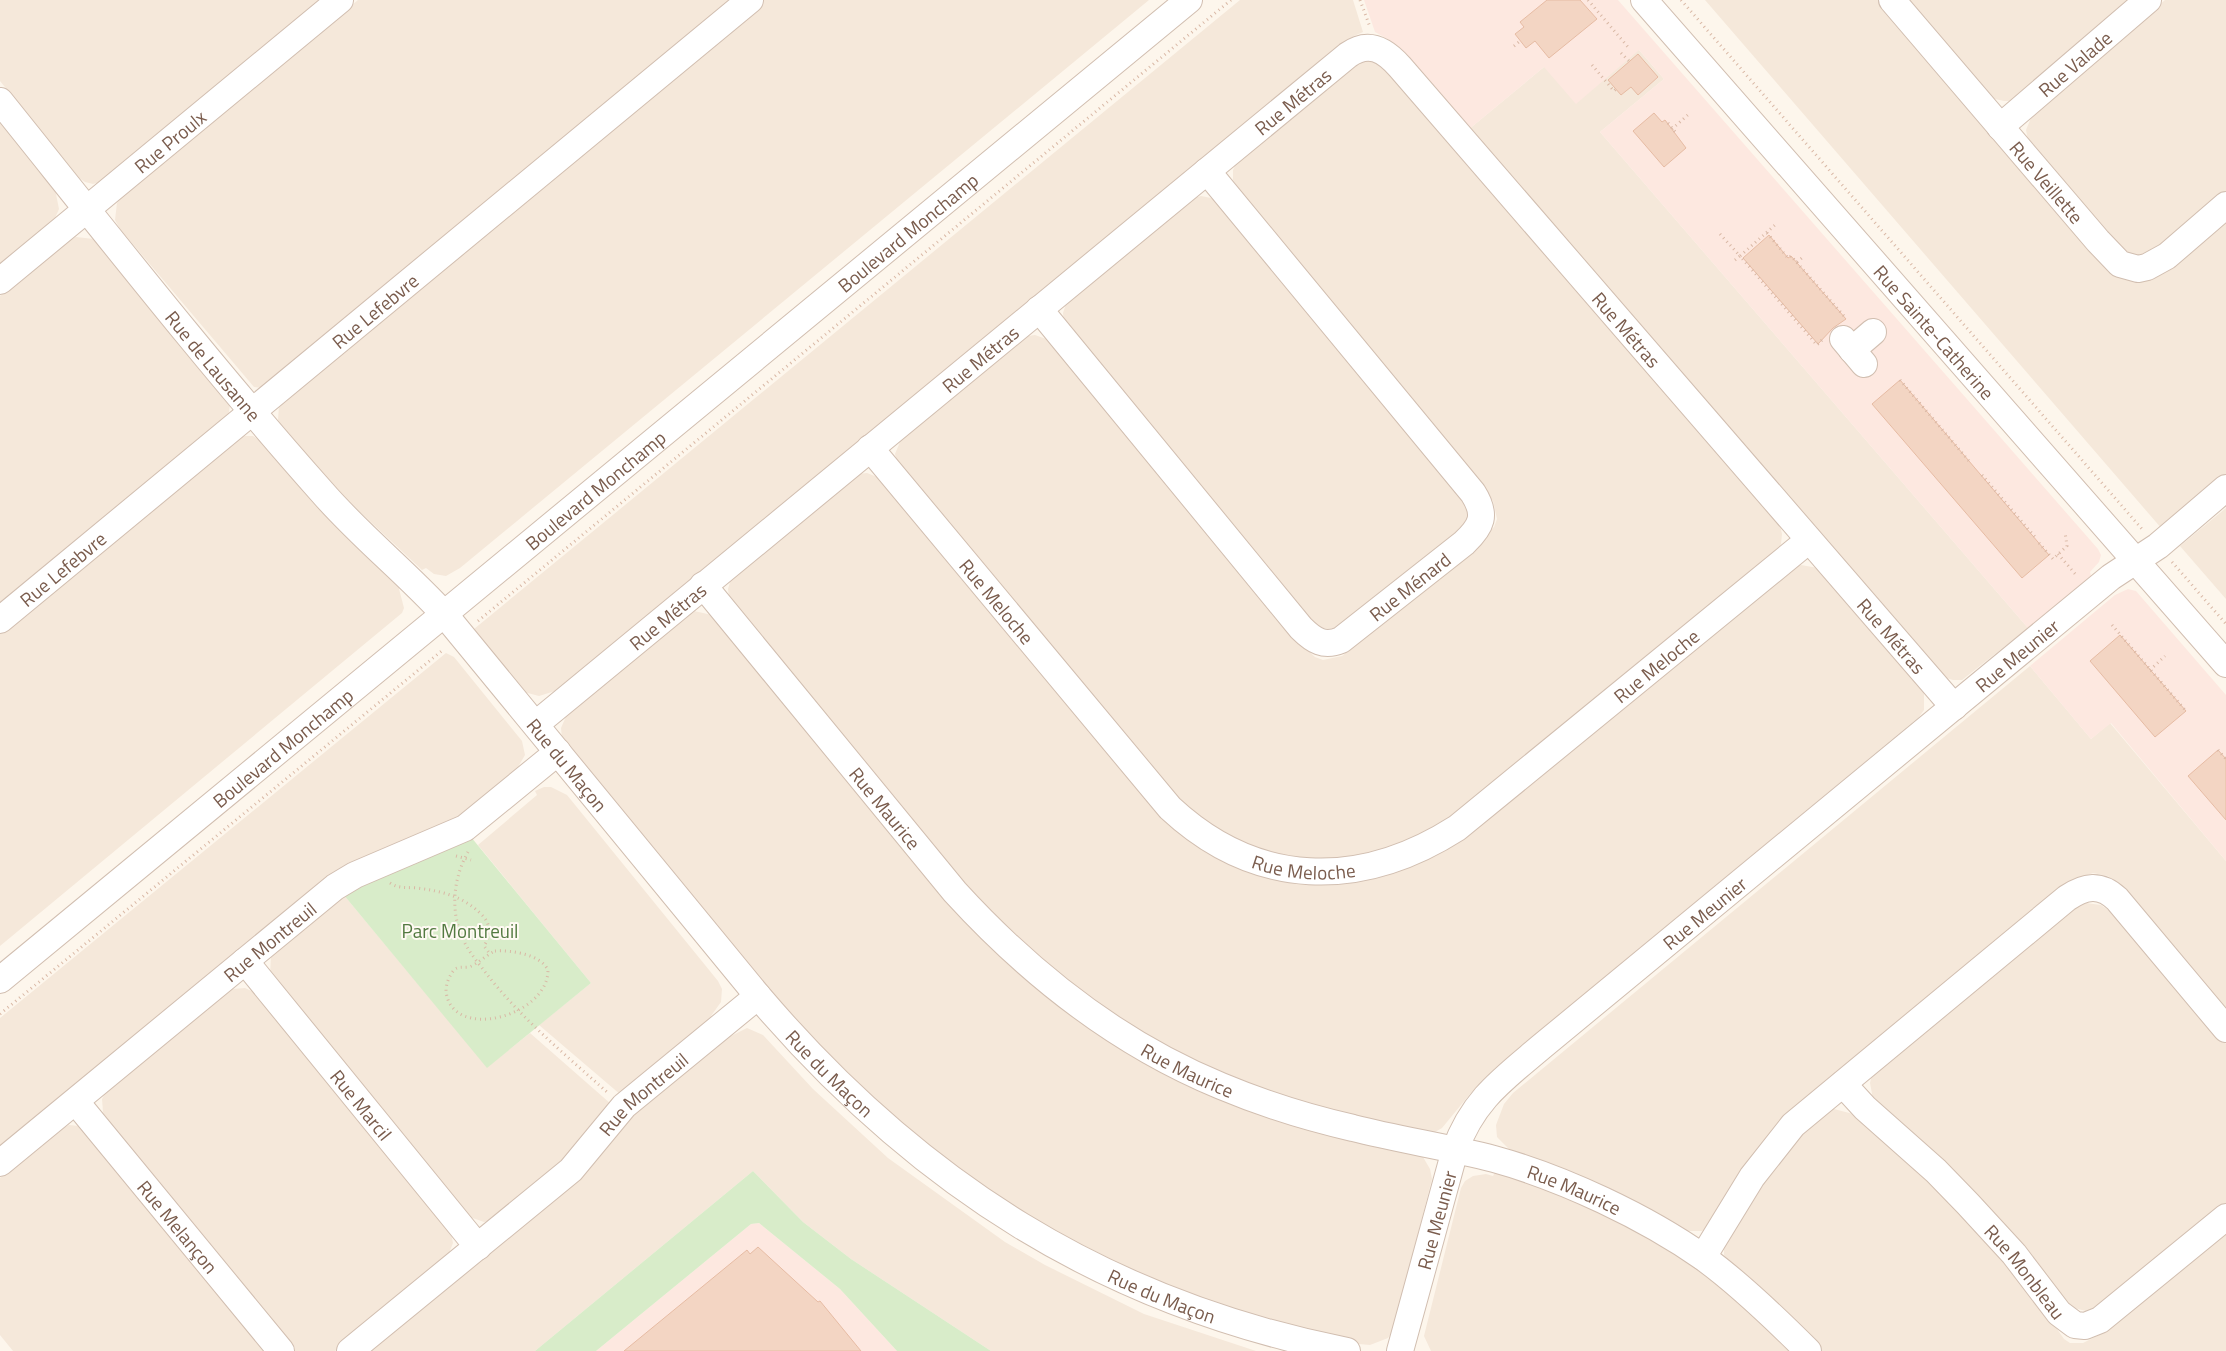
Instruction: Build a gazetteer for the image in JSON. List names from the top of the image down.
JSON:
{
  "streets": {
    "street": [
      "Rue Valade",
      "Rue Métras",
      "Rue Proulx",
      "Rue Veillette",
      "Boulevard Monchamp",
      "Rue Lefebvre",
      "Rue Sainte-Catherine",
      "Rue de Lausanne",
      "Rue Ménard",
      "Rue Meloche",
      "Rue Meunier",
      "Rue du Maçon",
      "Rue Maurice",
      "Rue Montreuil",
      "Rue Marcil",
      "Rue Melançon",
      "Rue Monbleau"
    ]
  },
  "crossings": [
    ["Rue Valade", "Rue Veillette"],
    ["Rue Métras", "Rue Ménard"],
    ["Rue Métras", "Rue Meloche"],
    ["Rue Métras", "Rue Meunier"],
    ["Rue Métras", "Rue du Maçon"],
    ["Rue Métras", "Rue Maurice"],
    ["Rue Proulx", "Rue de Lausanne"],
    ["Boulevard Monchamp", "Rue de Lausanne"],
    ["Boulevard Monchamp", "Rue du Maçon"],
    ["Rue Lefebvre", "Rue de Lausanne"],
    ["Rue Sainte-Catherine", "Rue Meunier"],
    ["Rue de Lausanne", "Rue du Maçon"],
    ["Rue Meunier", "Rue Maurice"],
    ["Rue du Maçon", "Rue Montreuil"],
    ["Rue Montreuil", "Rue Marcil"],
    ["Rue Montreuil", "Rue Melançon"]
  ],
  "parks": ["Parc Montreuil"]
}
